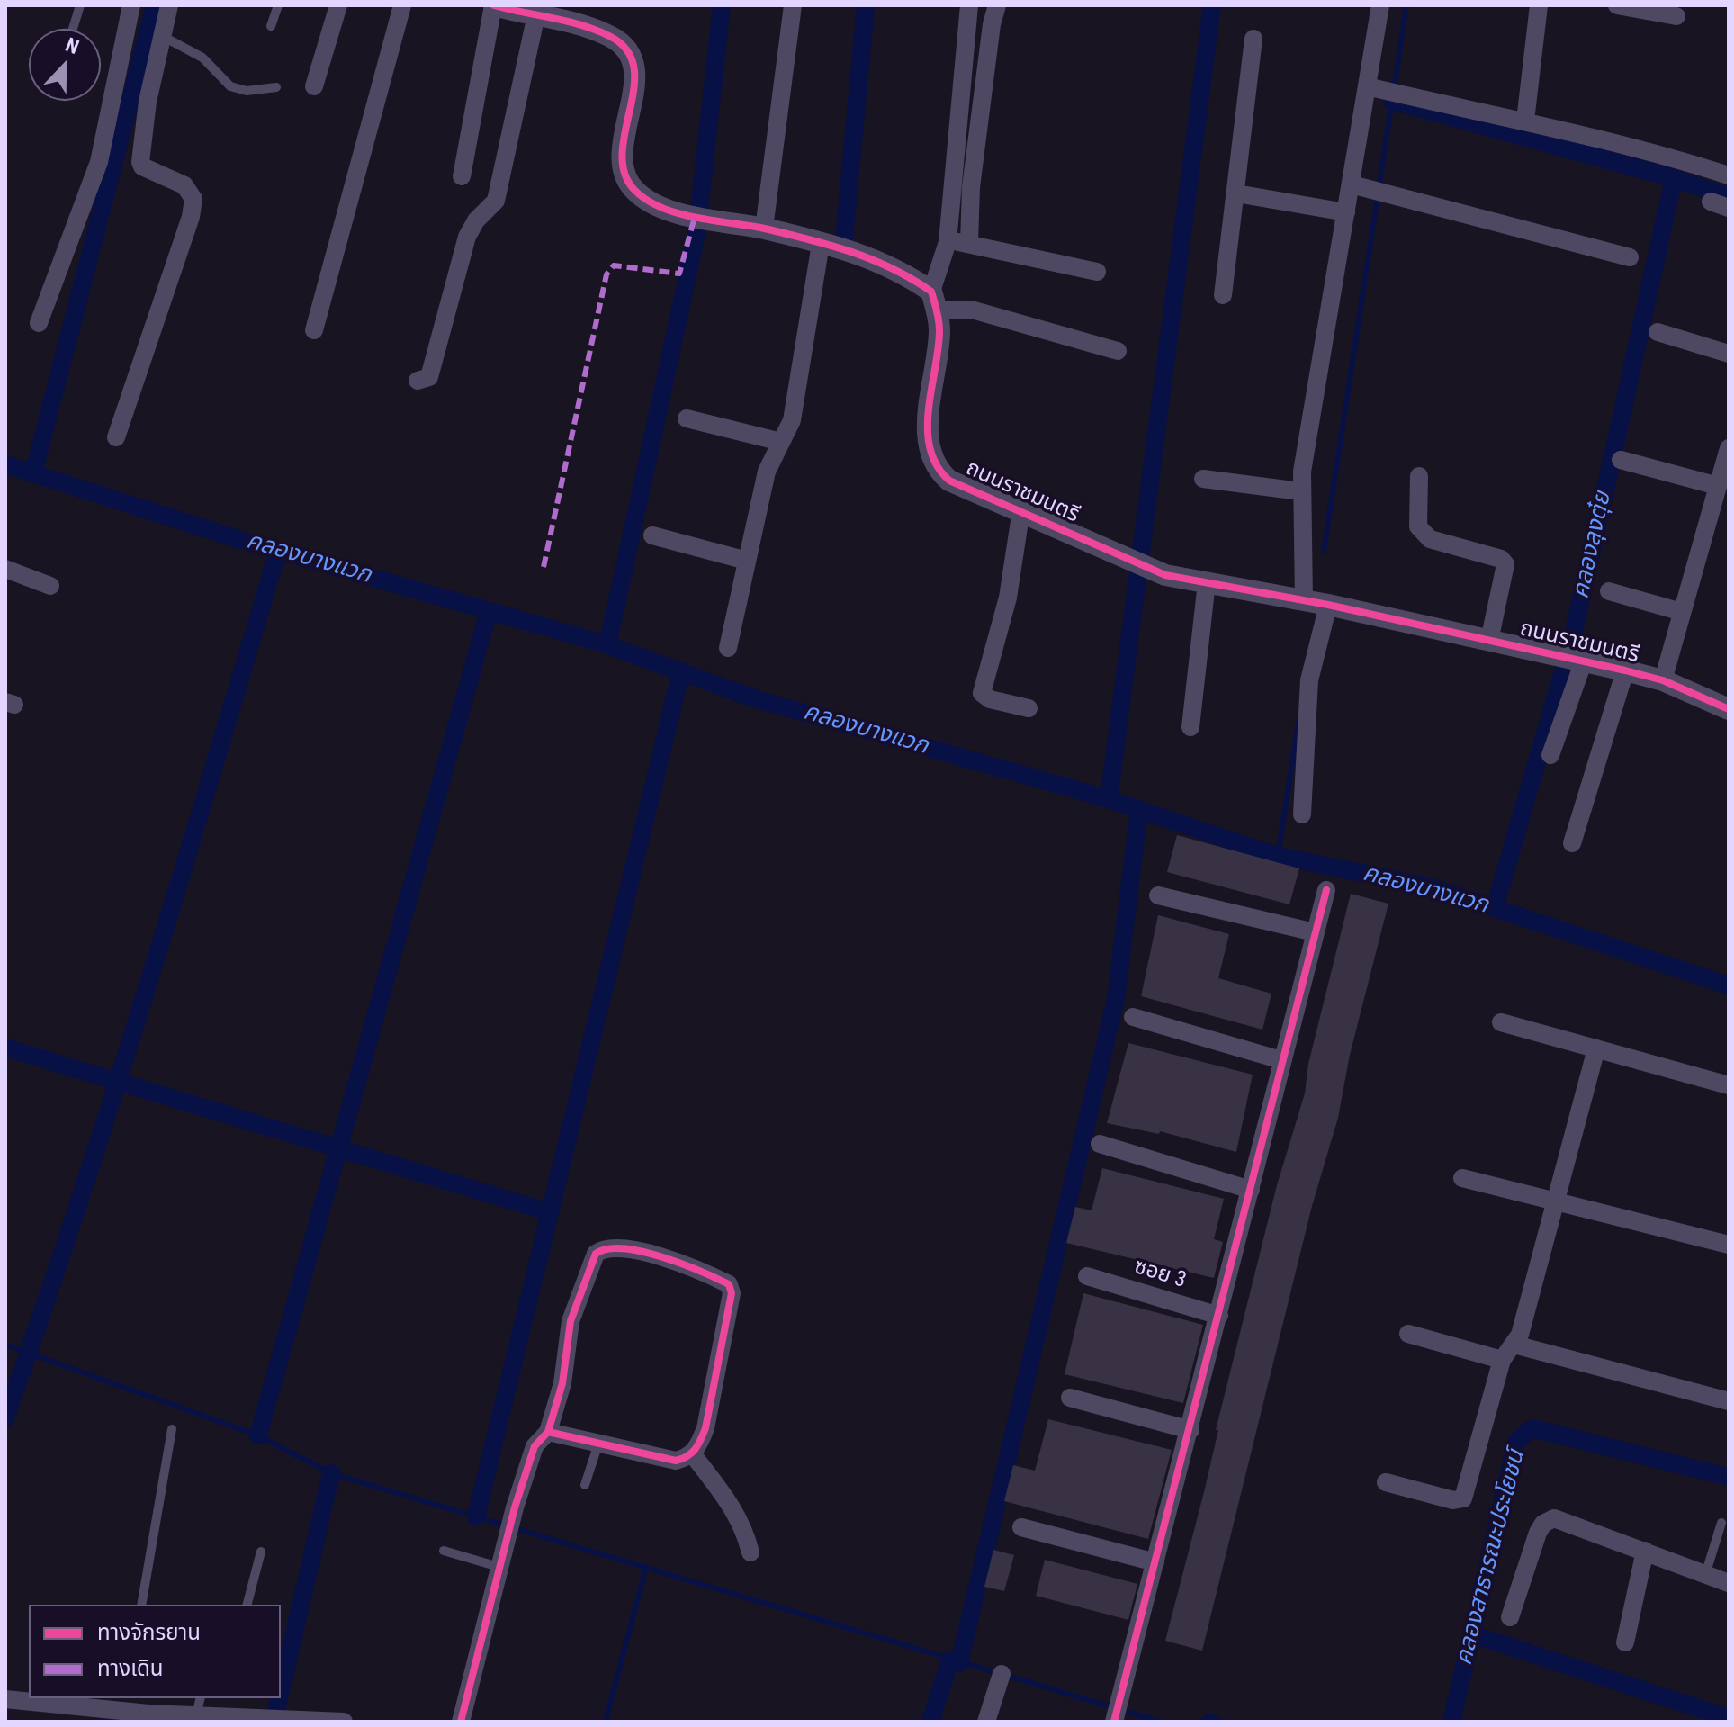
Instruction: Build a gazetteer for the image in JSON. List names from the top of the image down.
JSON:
{
  "streets": {
    "street": ["ถนนราชมนตรี", "ซอย 3"]
  },
  "water": ["คลองลุงตุ๋ย", "คลองบางแวก", "คลองสาธารณะประโยชน์"],
  "legend": ["ทางจักรยาน", "ทางเดิน"],
  "north": "top"
}
